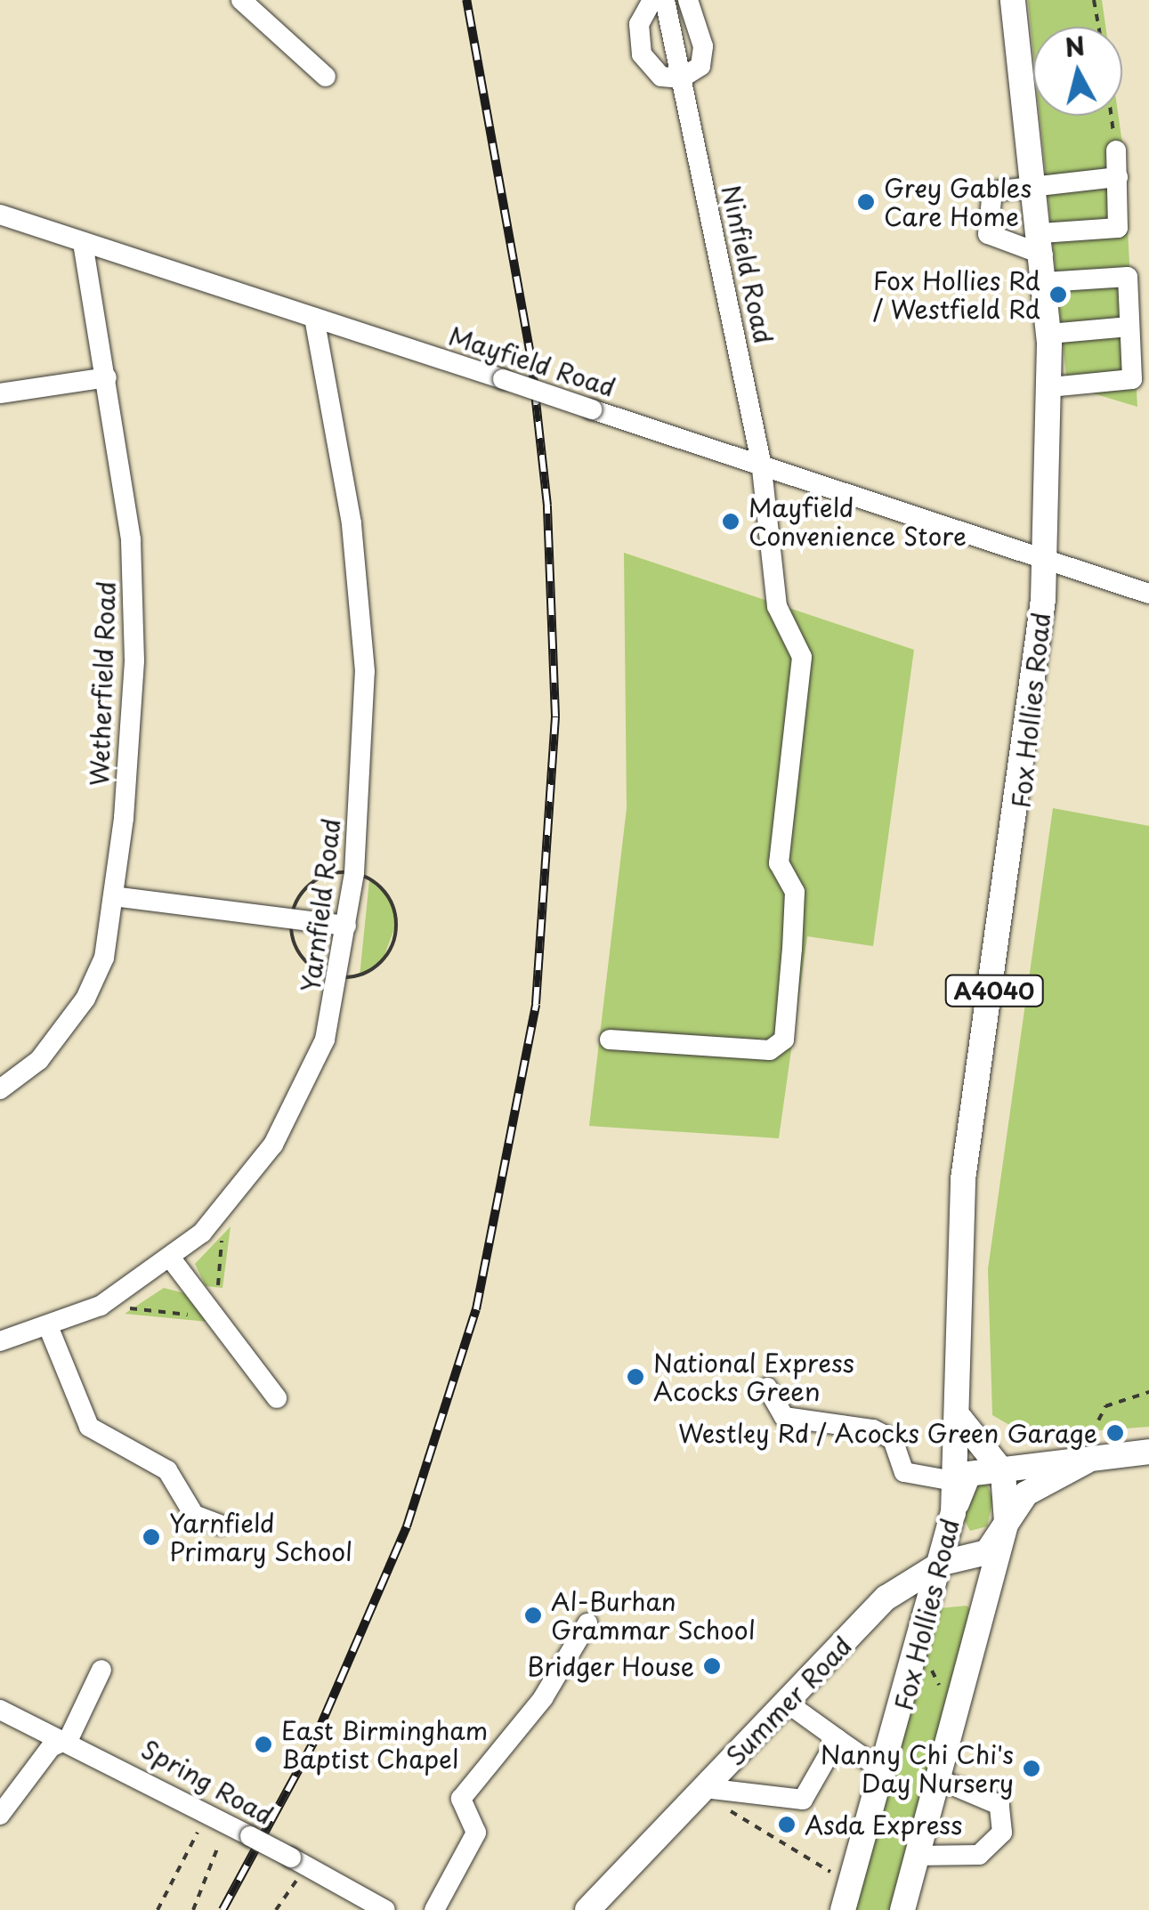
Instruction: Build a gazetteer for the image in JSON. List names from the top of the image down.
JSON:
{
  "streets": {
    "main road": ["Fox Hollies Road", "A4040", "Summer Road"],
    "street": [
      "Ninfield Road",
      "Mayfield Road",
      "Wetherfield Road",
      "Yarnfield Road",
      "Spring Road"
    ]
  },
  "crossings": [
    ["Ninfield Road", "Mayfield Road"],
    ["Mayfield Road", "Wetherfield Road"],
    ["Mayfield Road", "Fox Hollies Road"],
    ["Mayfield Road", "Yarnfield Road"],
    ["Fox Hollies Road", "Summer Road"]
  ],
  "places": [
    "Grey Gables Care Home",
    "Fox Hollies Rd / Westfield Rd",
    "Mayfield Convenience Store",
    "National Express Acocks Green",
    "Westley Rd / Acocks Green Garage",
    "Yarnfield Primary School",
    "Al-Burhan Grammar School",
    "Bridger House",
    "East Birmingham Baptist Chapel",
    "Nanny Chi Chi's Day Nursery",
    "Asda Express"
  ],
  "north": "top"
}
